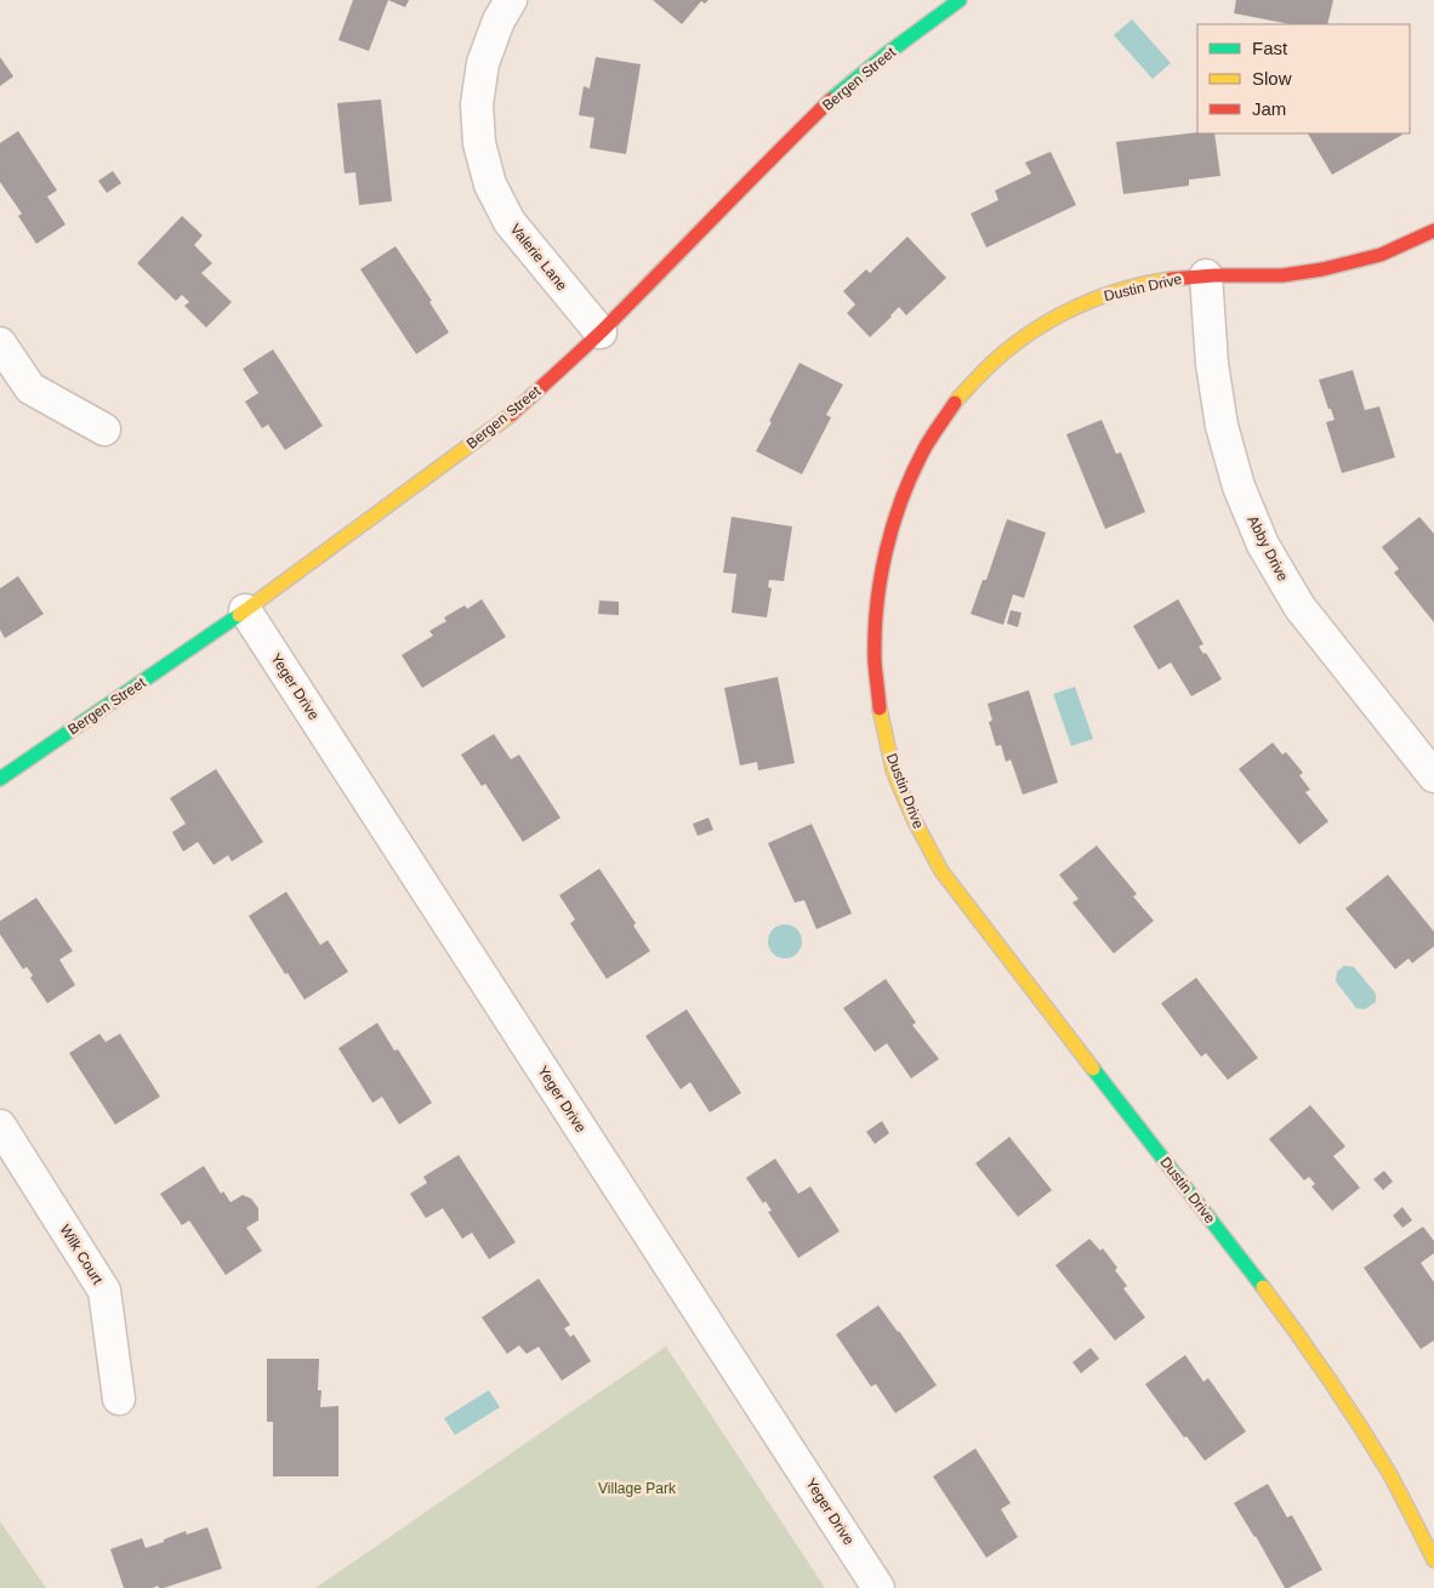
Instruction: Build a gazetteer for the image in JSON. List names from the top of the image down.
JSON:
{
  "streets": {
    "street": [
      "Bergen Street",
      "Valerie Lane",
      "Dustin Drive",
      "Abby Drive",
      "Yeger Drive",
      "Wilk Court"
    ]
  },
  "crossings": [
    ["Bergen Street", "Valerie Lane"],
    ["Bergen Street", "Yeger Drive"],
    ["Dustin Drive", "Abby Drive"]
  ],
  "parks": ["Village Park"],
  "legend": ["Fast", "Slow", "Jam"]
}
